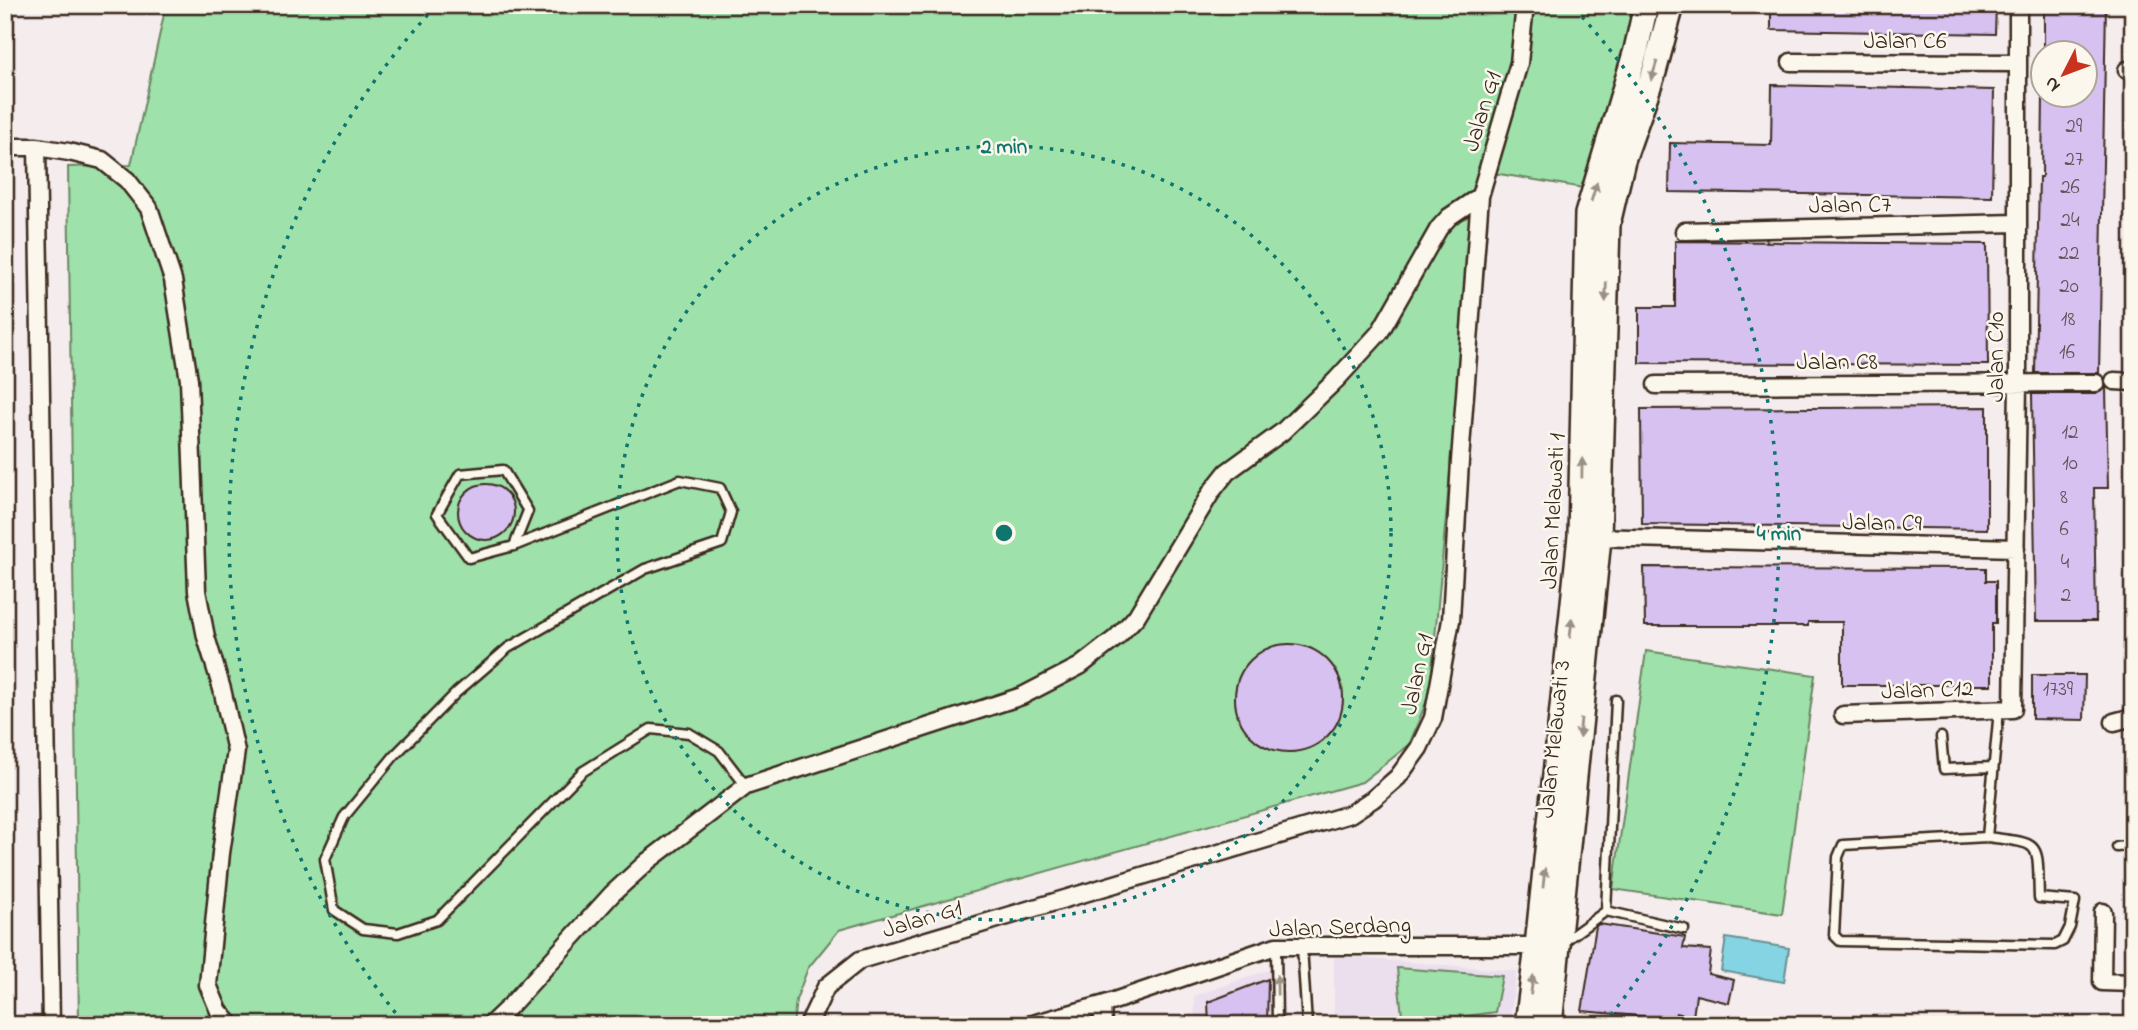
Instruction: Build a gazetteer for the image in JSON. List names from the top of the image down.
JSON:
{
  "streets": {
    "street": [
      "Jalan C6",
      "Jalan G1",
      "Jalan C7",
      "Jalan C10",
      "Jalan C8",
      "Jalan Melawati 1",
      "Jalan C9",
      "Jalan C12",
      "Jalan Serdang"
    ]
  },
  "crossings": [
    ["Jalan C6", "Jalan C10"],
    ["Jalan C7", "Jalan C10"],
    ["Jalan C10", "Jalan C8"],
    ["Jalan C10", "Jalan C9"],
    ["Jalan C10", "Jalan C12"],
    ["Jalan Melawati 1", "Jalan C9"],
    ["Jalan Melawati 1", "Jalan Serdang"]
  ],
  "house_numbers": [
    "29",
    "27",
    "26",
    "24",
    "22",
    "20",
    "18",
    "16",
    "12",
    "10",
    "8",
    "6",
    "4",
    "2",
    "1739"
  ],
  "north": "bottom left",
  "rings": ["2 min", "4 min"]
}
